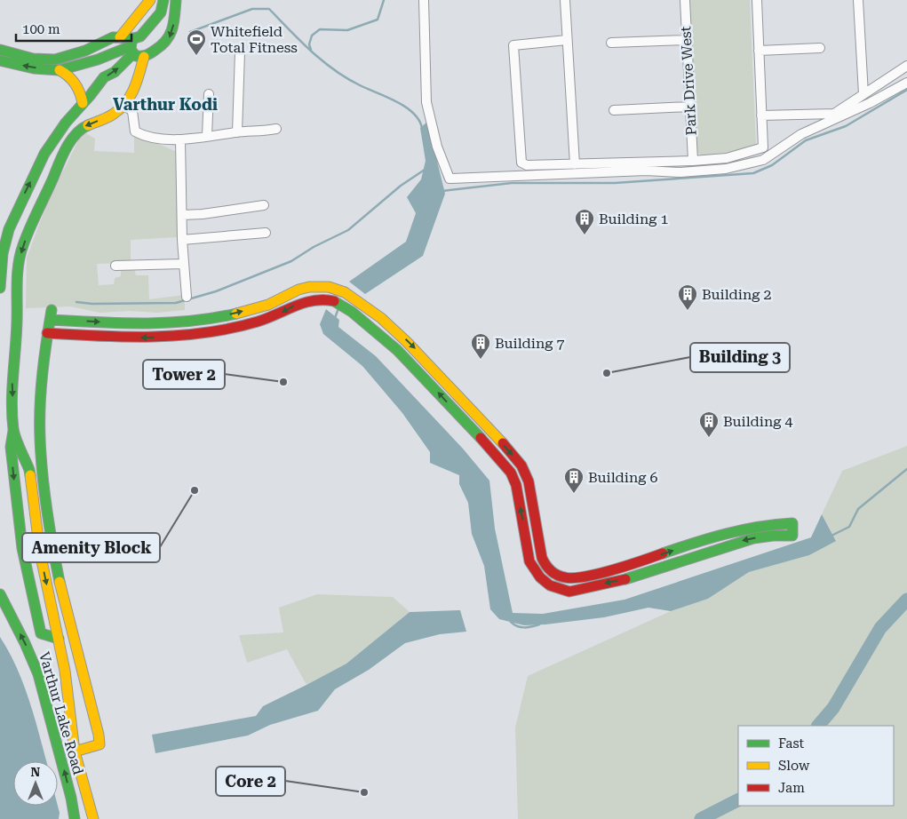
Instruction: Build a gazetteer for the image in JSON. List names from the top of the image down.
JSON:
{
  "streets": {
    "street": ["Park Drive West", "Varthur Lake Road"]
  },
  "districts": ["Varthur Kodi"],
  "places": {
    "sports": ["Whitefield Total Fitness"],
    "building": [
      "Building 1",
      "Building 2",
      "Building 7",
      "Building 4",
      "Building 6"
    ],
    "other": [
      "Building 3",
      "Tower 2",
      "Amenity Block",
      "Core 2"
    ]
  },
  "legend": ["Fast", "Slow", "Jam"],
  "scale_bar": "100 m",
  "north": "top"
}
